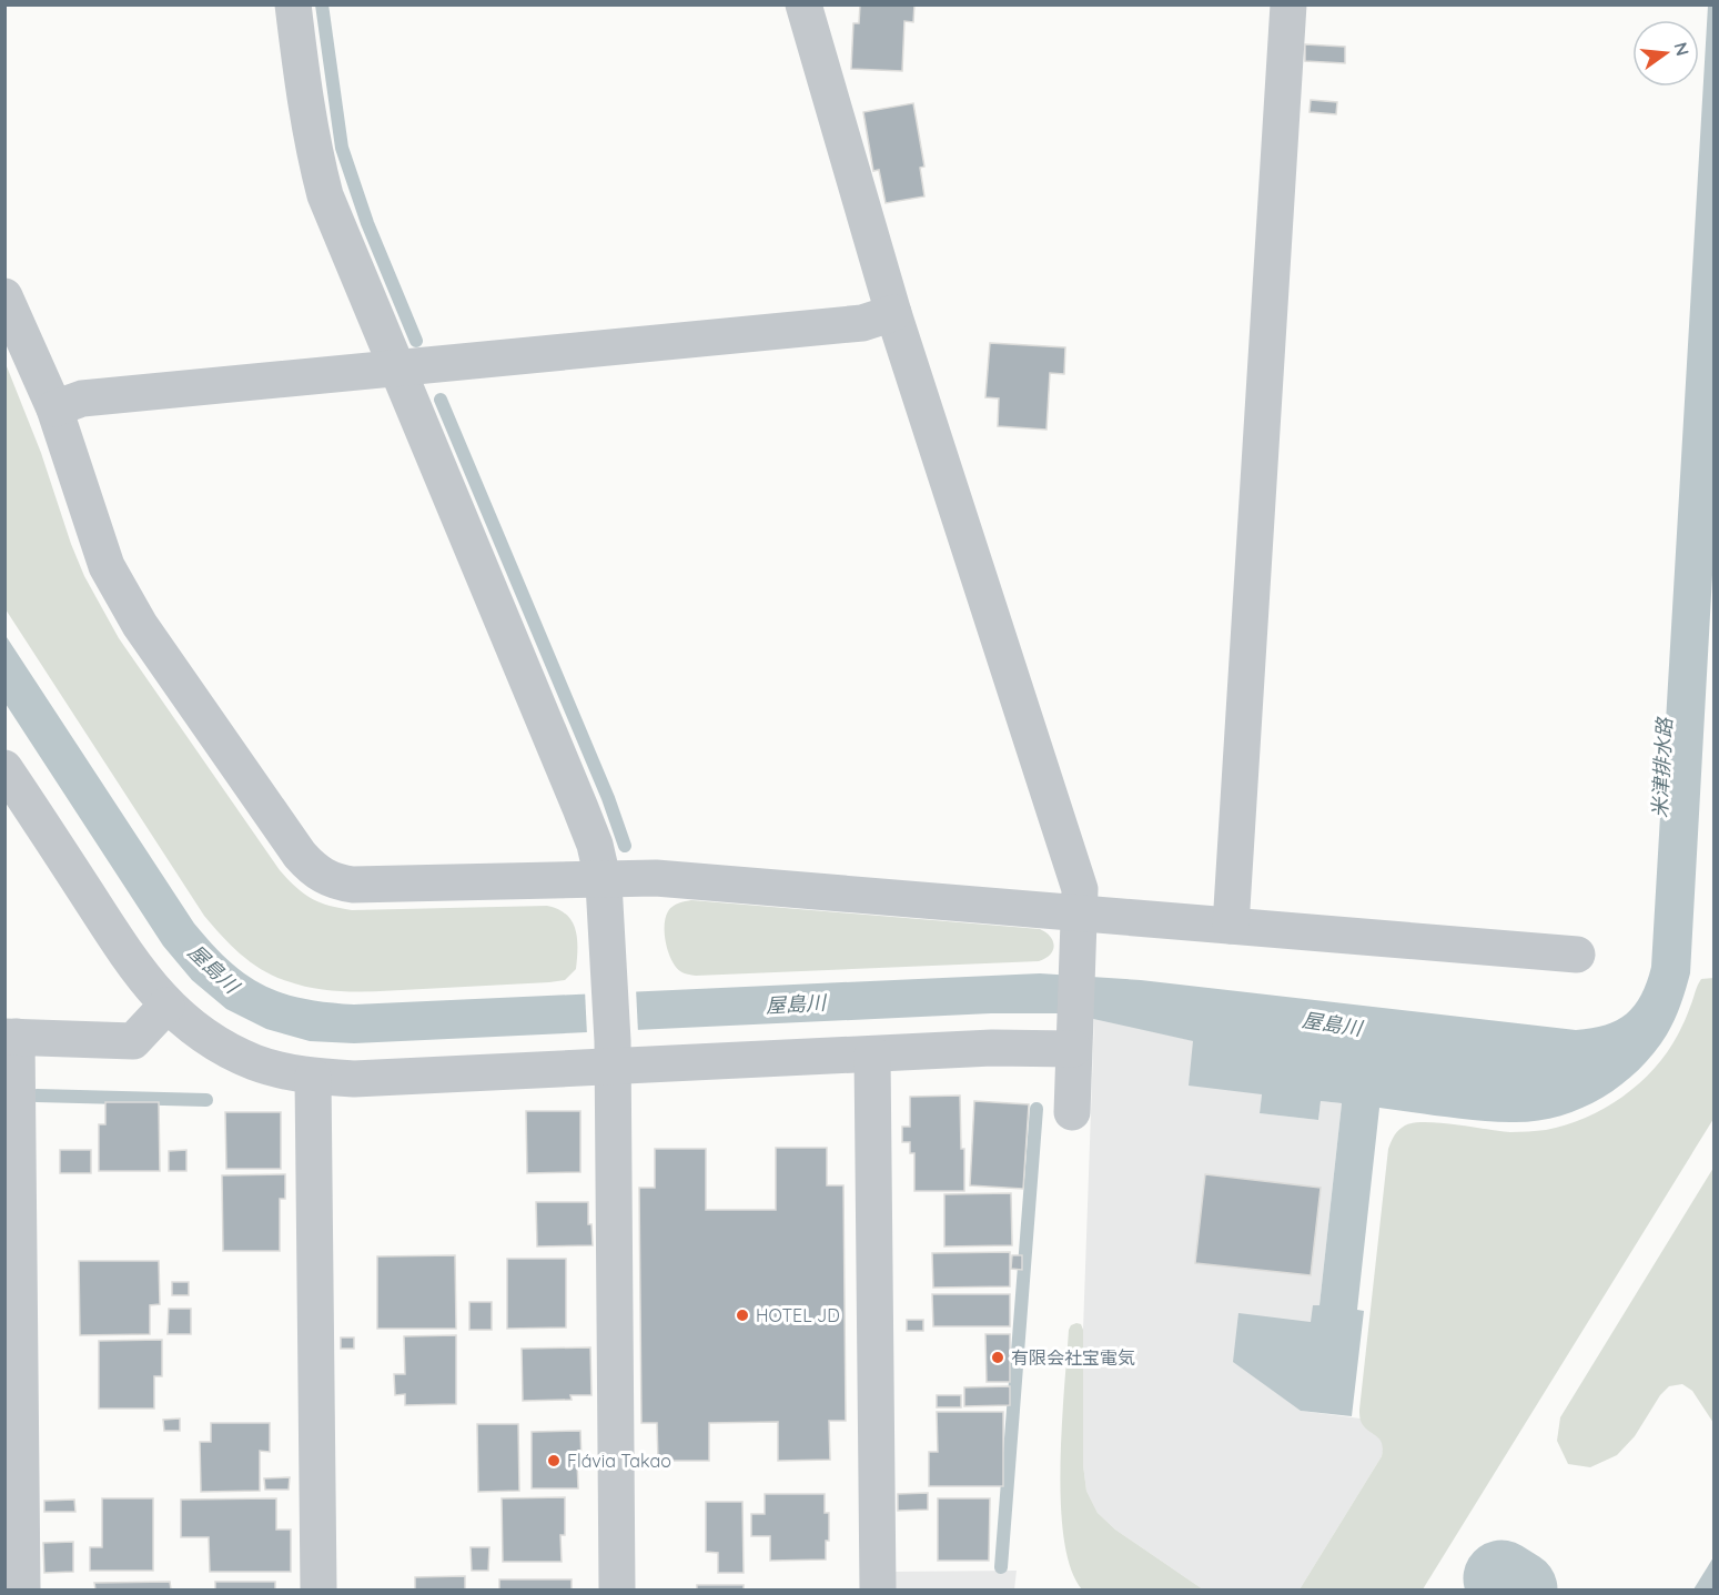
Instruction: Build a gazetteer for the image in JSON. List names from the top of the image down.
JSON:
{
  "water": ["米津排水路", "屋島川"],
  "places": ["HOTEL JD", "有限会社宝電気", "Flávia Takao"],
  "north": "right"
}
